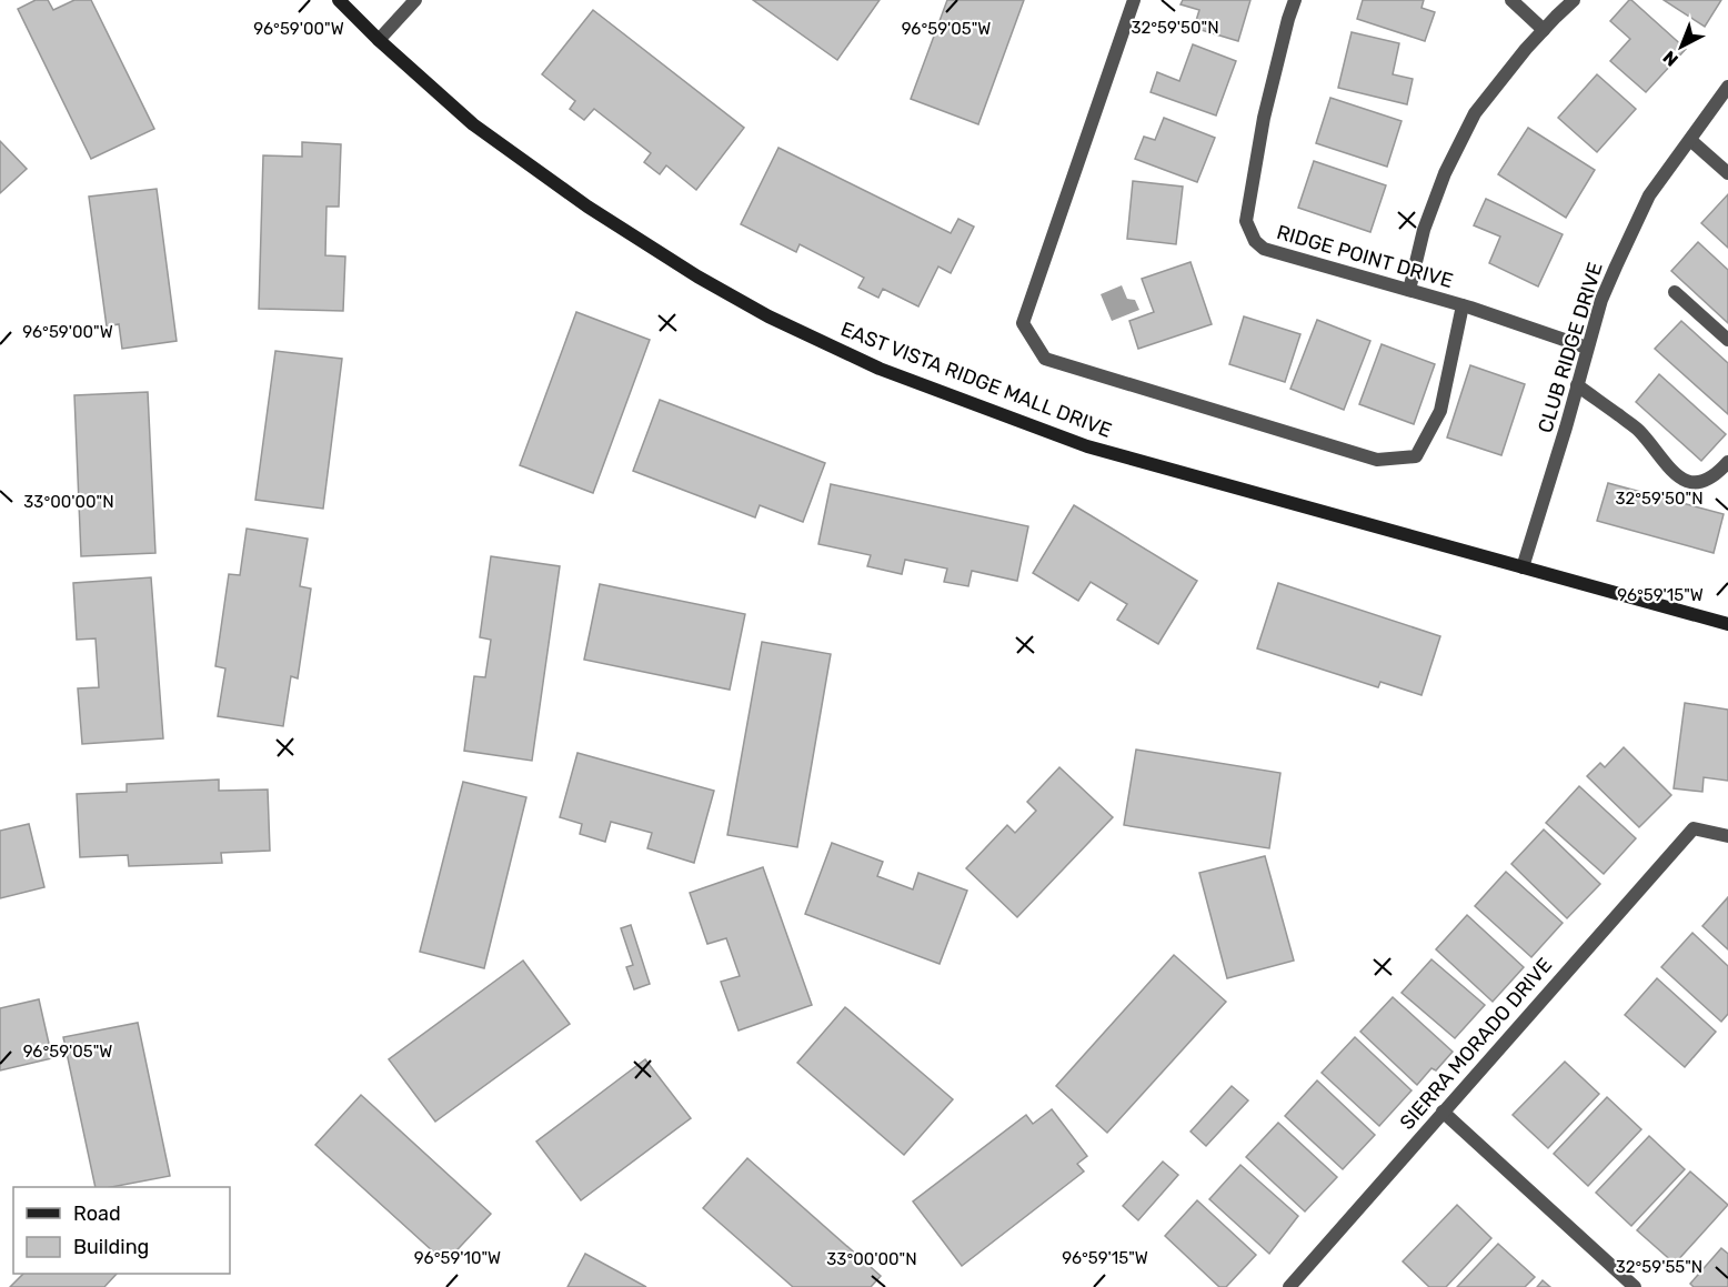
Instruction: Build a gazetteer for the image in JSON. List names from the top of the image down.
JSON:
{
  "streets": {
    "main road": ["EAST VISTA RIDGE MALL DRIVE"],
    "street": ["RIDGE POINT DRIVE", "CLUB RIDGE DRIVE", "SIERRA MORADO DRIVE"]
  },
  "crossings": [
    ["RIDGE POINT DRIVE", "CLUB RIDGE DRIVE"],
    ["CLUB RIDGE DRIVE", "EAST VISTA RIDGE MALL DRIVE"]
  ],
  "legend": ["Road", "Building"],
  "north": "bottom left",
  "coordinates": [
    "32°59'50\"N",
    "96°59'00\"W",
    "96°59'05\"W",
    "33°00'00\"N",
    "96°59'15\"W",
    "96°59'10\"W",
    "32°59'55\"N"
  ]
}
